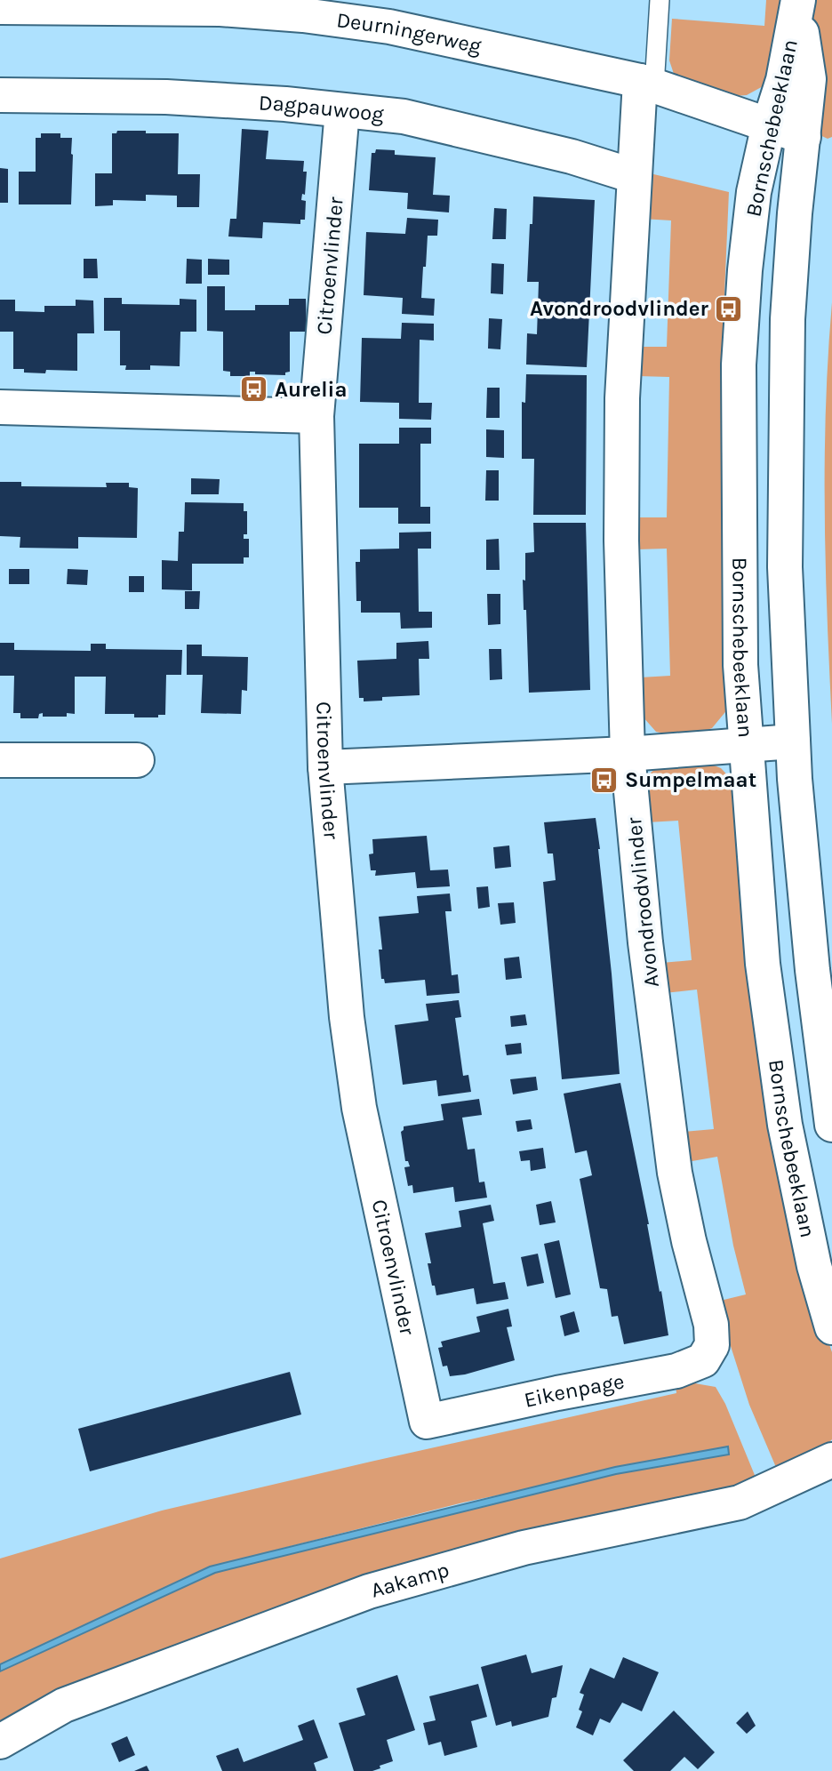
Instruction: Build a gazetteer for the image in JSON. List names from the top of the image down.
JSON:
{
  "streets": {
    "street": [
      "Deurningerweg",
      "Dagpauwoog",
      "Bornschebeeklaan",
      "Citroenvlinder",
      "Avondroodvlinder",
      "Eikenpage",
      "Aakamp"
    ]
  },
  "crossings": [
    ["Deurningerweg", "Bornschebeeklaan"],
    ["Deurningerweg", "Avondroodvlinder"],
    ["Dagpauwoog", "Citroenvlinder"],
    ["Dagpauwoog", "Avondroodvlinder"],
    ["Citroenvlinder", "Eikenpage"],
    ["Avondroodvlinder", "Eikenpage"]
  ],
  "places": {
    "bus stop": ["Avondroodvlinder", "Aurelia", "Sumpelmaat"]
  }
}
